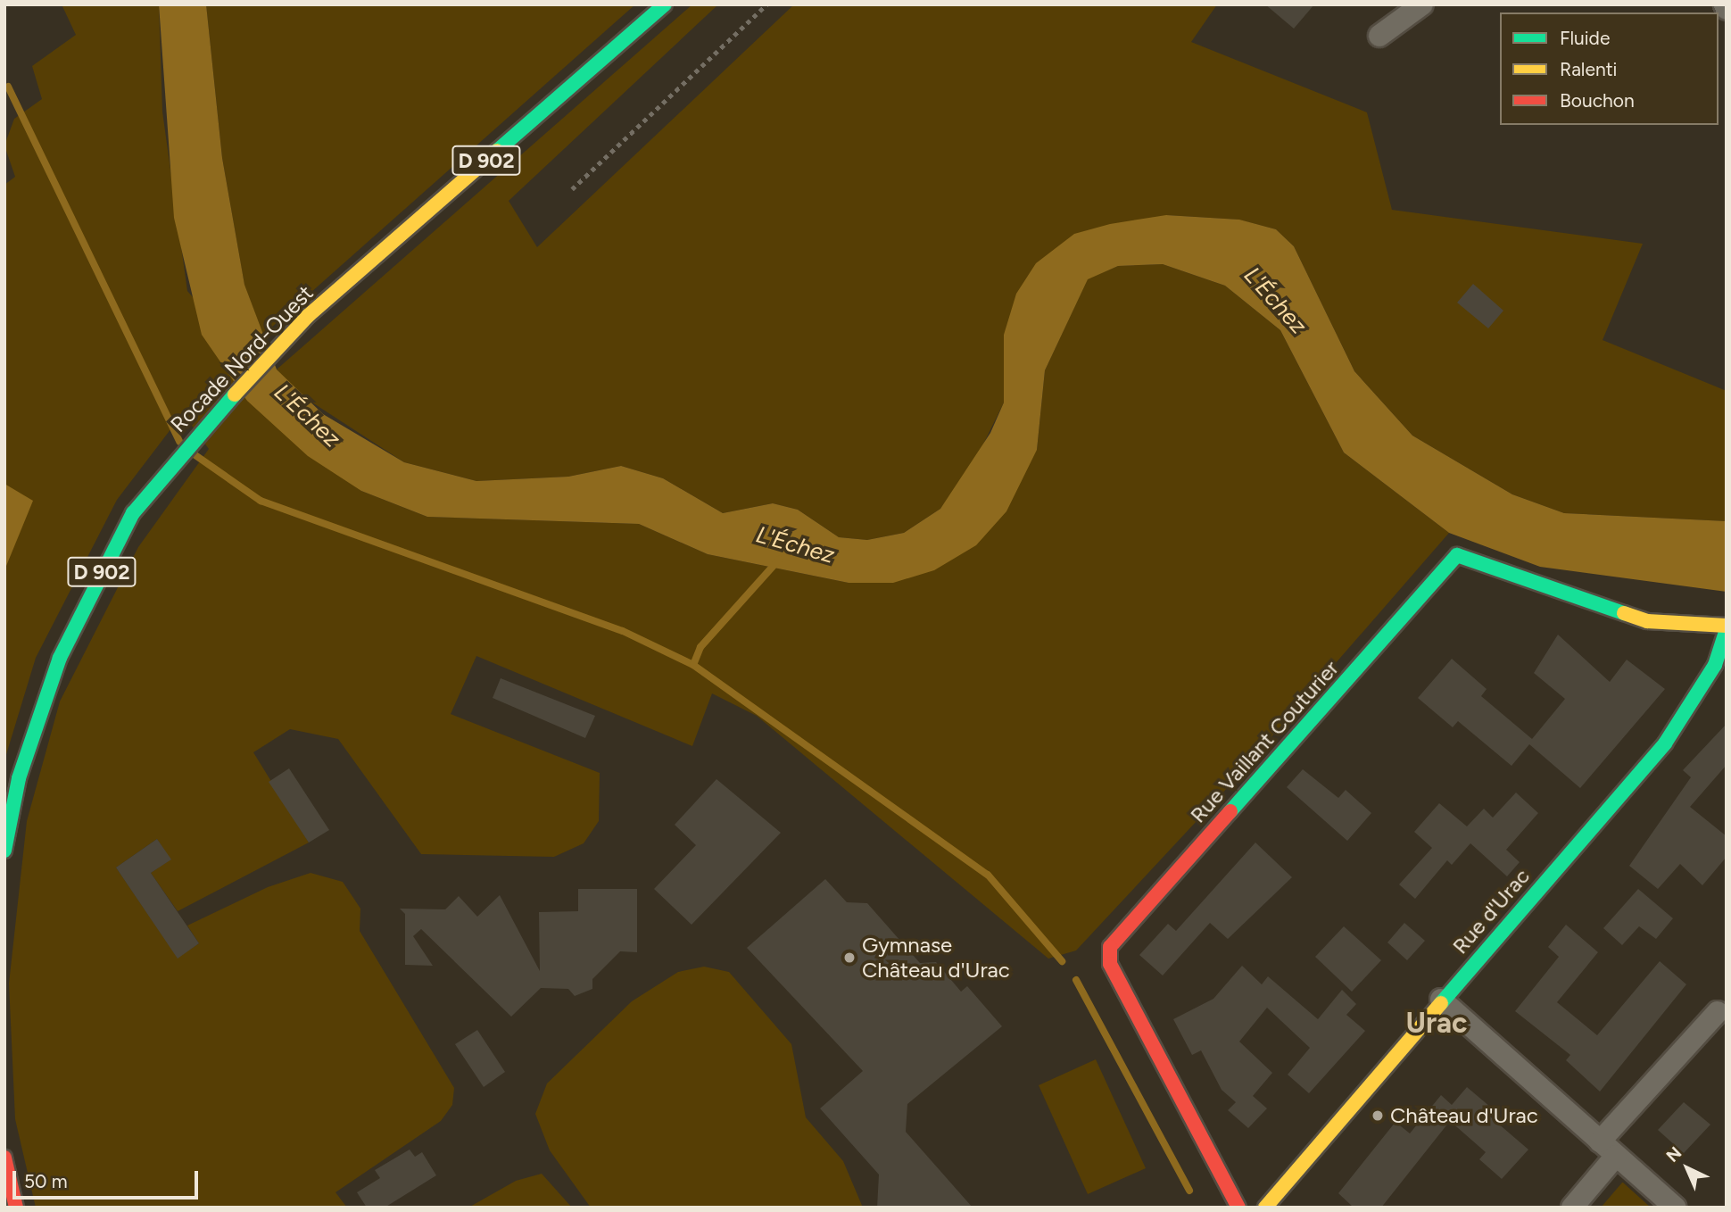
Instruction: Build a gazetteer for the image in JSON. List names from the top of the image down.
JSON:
{
  "streets": {
    "street": [
      "D 902",
      "Rocade Nord-Ouest",
      "Rue Vaillant Couturier",
      "Rue d'Urac"
    ]
  },
  "crossings": [
    ["Rue Vaillant Couturier", "Rue d'Urac"]
  ],
  "districts": ["Urac"],
  "water": ["L'Échez"],
  "places": ["Gymnase Château d'Urac", "Château d'Urac"],
  "legend": ["Fluide", "Ralenti", "Bouchon"],
  "scale_bar": "50 m",
  "north": "top left"
}
